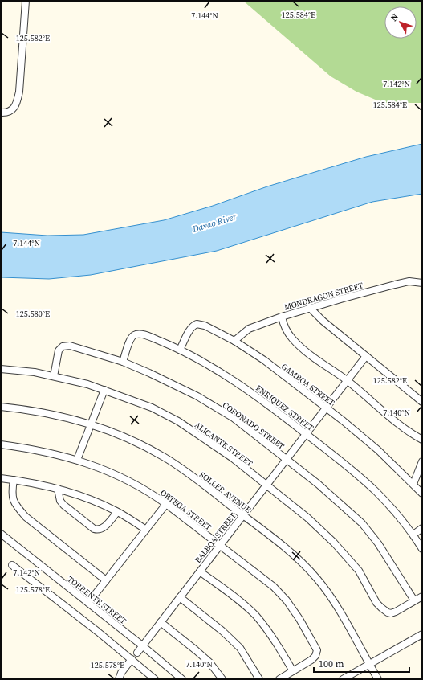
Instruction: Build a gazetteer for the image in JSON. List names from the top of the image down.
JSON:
{
  "streets": {
    "street": [
      "MONDRAGON STREET",
      "GAMBOA STREET",
      "ENRIQUEZ STREET",
      "CORONADO STREET",
      "ALICANTE STREET",
      "SOLLER AVENUE",
      "ORTEGA STREET",
      "BALBOA STREET",
      "TORRENTE STREET"
    ]
  },
  "crossings": [
    ["MONDRAGON STREET", "GAMBOA STREET"],
    ["GAMBOA STREET", "ENRIQUEZ STREET"],
    ["GAMBOA STREET", "BALBOA STREET"],
    ["ENRIQUEZ STREET", "CORONADO STREET"],
    ["ENRIQUEZ STREET", "BALBOA STREET"],
    ["CORONADO STREET", "ALICANTE STREET"],
    ["CORONADO STREET", "BALBOA STREET"],
    ["ALICANTE STREET", "BALBOA STREET"],
    ["SOLLER AVENUE", "BALBOA STREET"],
    ["ORTEGA STREET", "BALBOA STREET"],
    ["BALBOA STREET", "TORRENTE STREET"]
  ],
  "water": ["Davao River"],
  "scale_bar": "100 m",
  "north": "top left",
  "coordinates": [
    "125.584°E",
    "7.144°N",
    "125.582°E",
    "7.142°N",
    "125.580°E",
    "7.140°N",
    "125.578°E"
  ]
}
